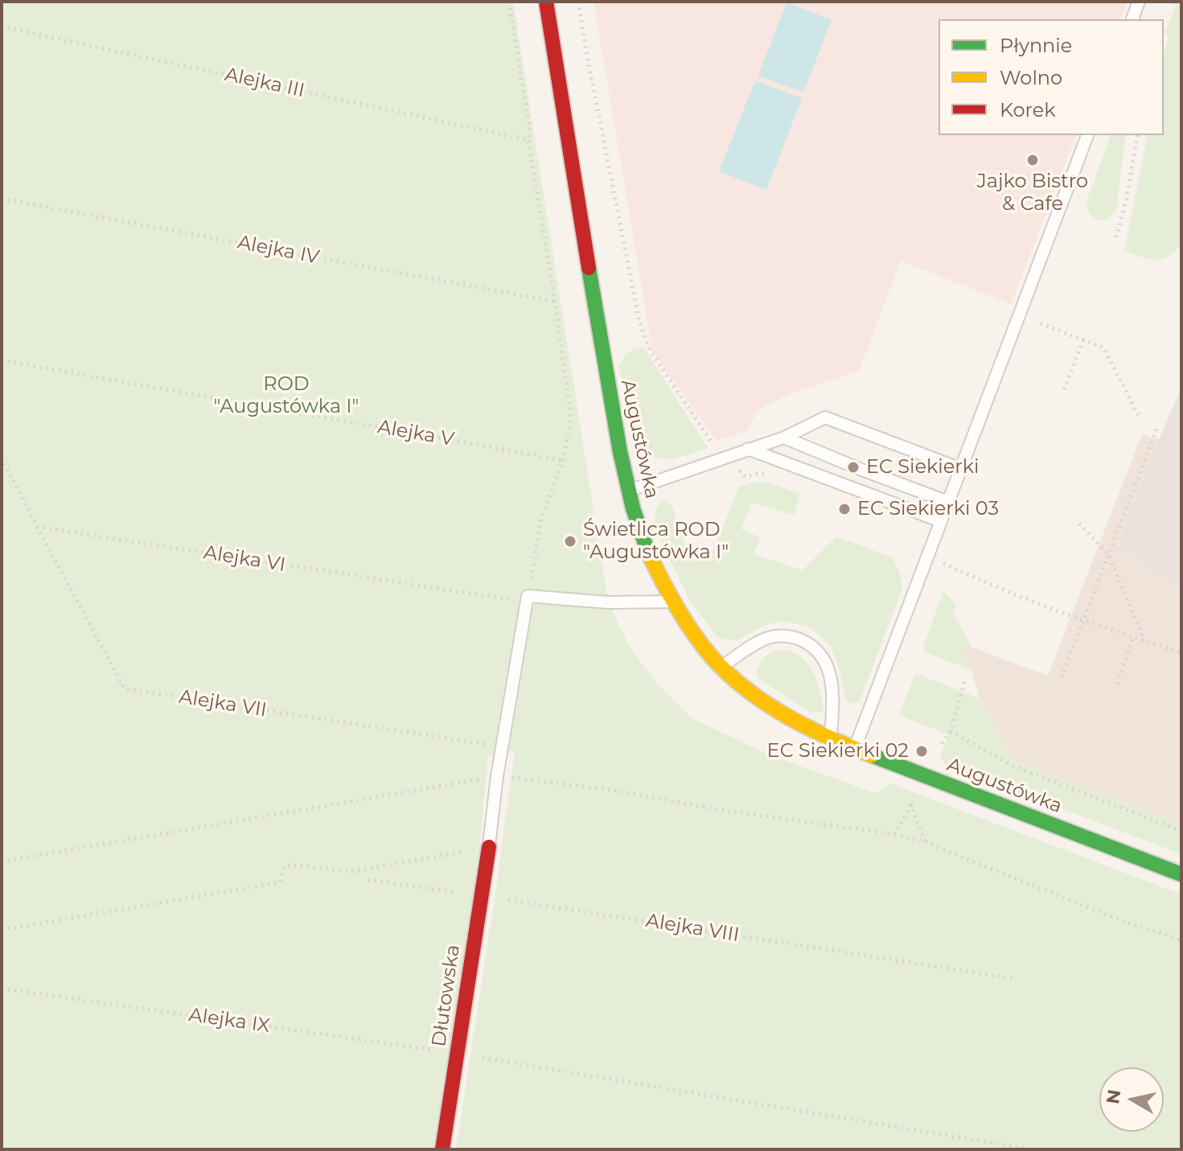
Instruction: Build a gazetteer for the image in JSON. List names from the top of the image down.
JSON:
{
  "streets": {
    "street": ["Augustówka", "Dłutowska"],
    "path": [
      "Alejka III",
      "Alejka IV",
      "Alejka V",
      "Alejka VI",
      "Alejka VII",
      "Alejka VIII",
      "Alejka IX"
    ]
  },
  "crossings": [
    ["Alejka VI", "Alejka VII"],
    ["Alejka VIII", "Dłutowska"],
    ["Dłutowska", "Alejka IX"]
  ],
  "parks": ["ROD \"Augustówka I\""],
  "places": [
    "Jajko Bistro & Cafe",
    "EC Siekierki",
    "EC Siekierki 03",
    "Świetlica ROD \"Augustówka I\"",
    "EC Siekierki 02"
  ],
  "legend": ["Płynnie", "Wolno", "Korek"],
  "north": "left"
}
